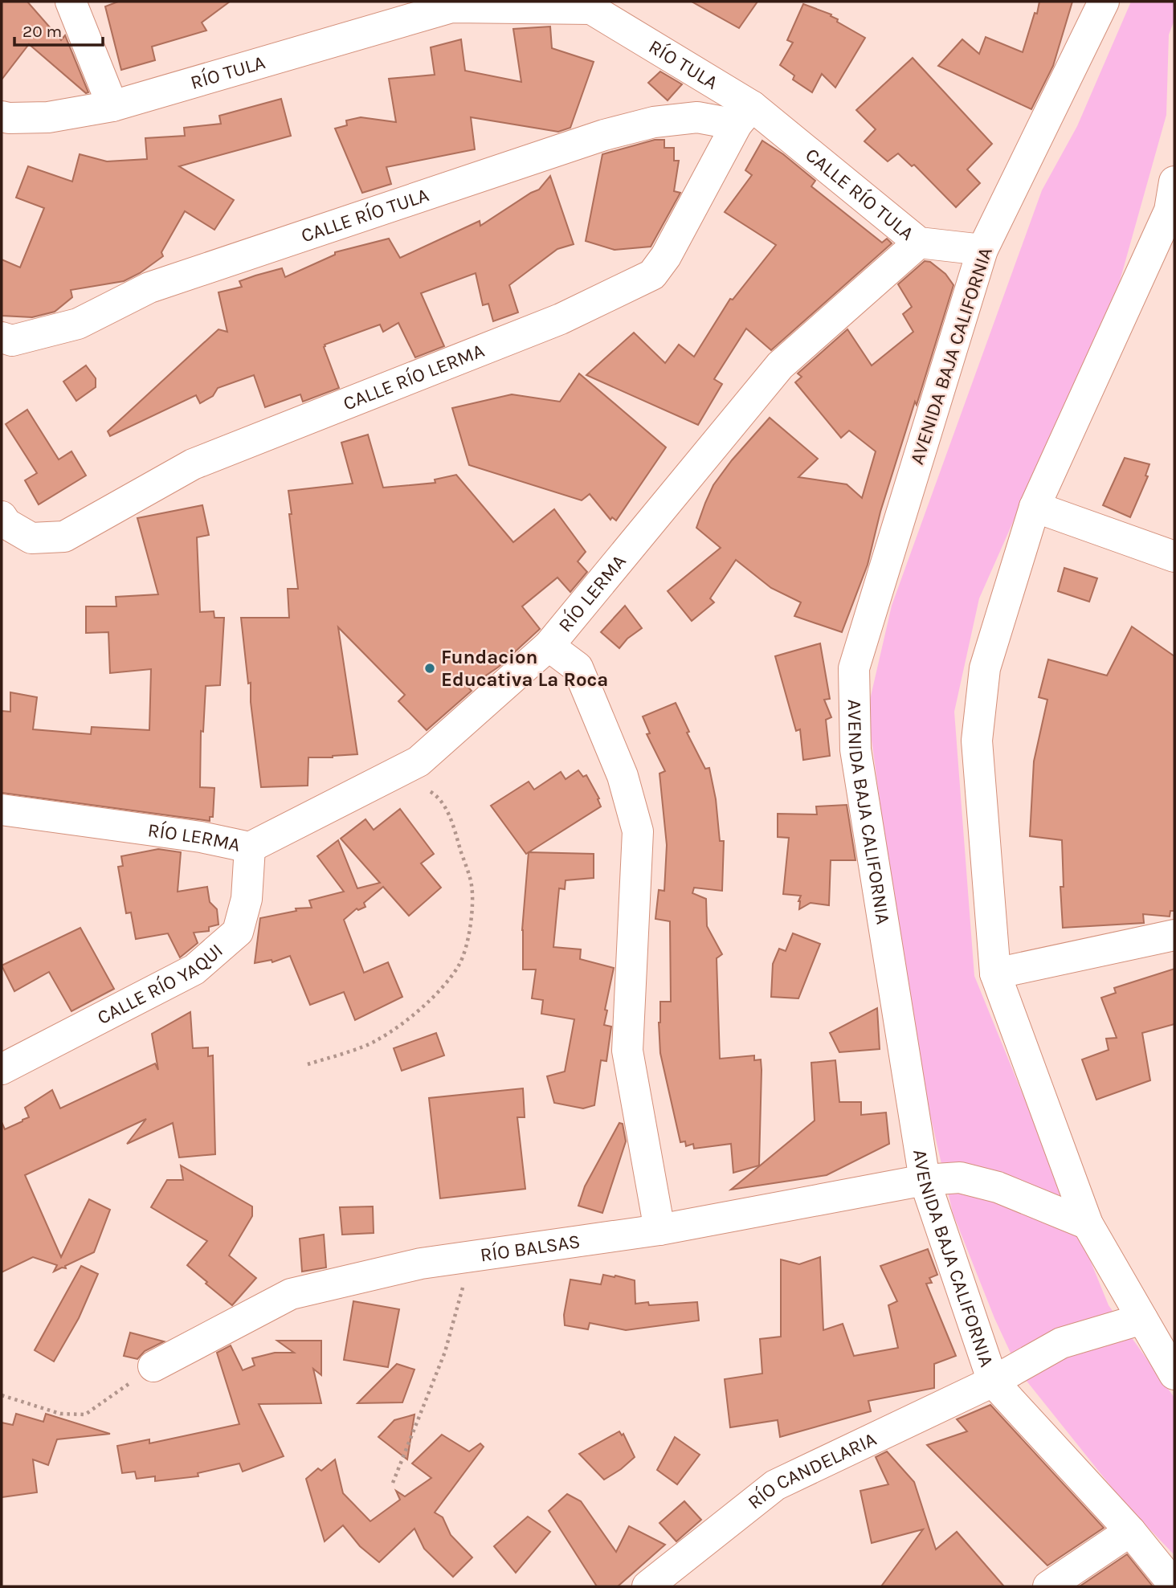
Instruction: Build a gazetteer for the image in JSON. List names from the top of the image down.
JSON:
{
  "streets": {
    "street": [
      "RÍO TULA",
      "CALLE RÍO TULA",
      "AVENIDA BAJA CALIFORNIA",
      "CALLE RÍO LERMA",
      "RÍO LERMA",
      "CALLE RÍO YAQUI",
      "RÍO BALSAS",
      "RÍO CANDELARIA"
    ]
  },
  "crossings": [
    ["RÍO TULA", "CALLE RÍO TULA"],
    ["RÍO TULA", "CALLE RÍO LERMA"],
    ["CALLE RÍO TULA", "AVENIDA BAJA CALIFORNIA"],
    ["CALLE RÍO TULA", "CALLE RÍO LERMA"],
    ["CALLE RÍO TULA", "RÍO LERMA"],
    ["AVENIDA BAJA CALIFORNIA", "RÍO BALSAS"],
    ["AVENIDA BAJA CALIFORNIA", "RÍO CANDELARIA"],
    ["RÍO LERMA", "CALLE RÍO YAQUI"]
  ],
  "places": ["Fundacion Educativa La Roca"],
  "scale_bar": "20 m"
}
